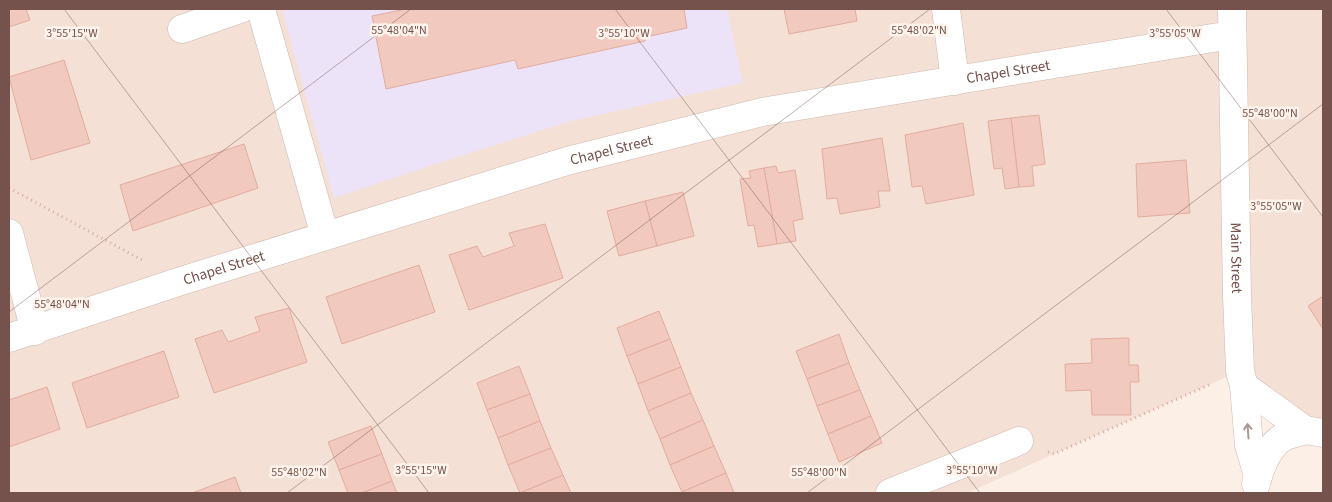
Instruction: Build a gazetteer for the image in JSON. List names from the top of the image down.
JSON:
{
  "streets": {
    "street": ["Chapel Street", "Main Street"]
  },
  "crossings": [
    ["Chapel Street", "Main Street"]
  ],
  "coordinates": [
    "55°48'04\"N",
    "55°48'02\"N",
    "3°55'15\"W",
    "3°55'10\"W",
    "3°55'05\"W",
    "55°48'00\"N"
  ]
}
